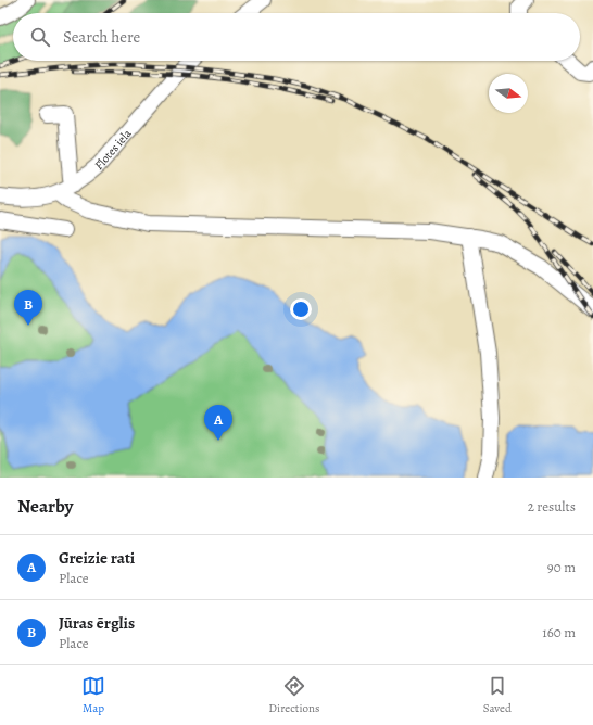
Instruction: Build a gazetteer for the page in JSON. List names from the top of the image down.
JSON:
{
  "streets": {
    "street": ["Flotes iela"]
  },
  "north": "right",
  "page": {
    "search": "Search here",
    "pins": ["B", "A"],
    "heading": ["Nearby", "2 results"],
    "list": [
      {
        "mark": "A",
        "name": "Greizie rati",
        "note": "Place",
        "value": "90 m"
      },
      {
        "mark": "B",
        "name": "Jūras ērglis",
        "note": "Place",
        "value": "160 m"
      }
    ],
    "nav": ["Map", "Directions", "Saved"]
  }
}
